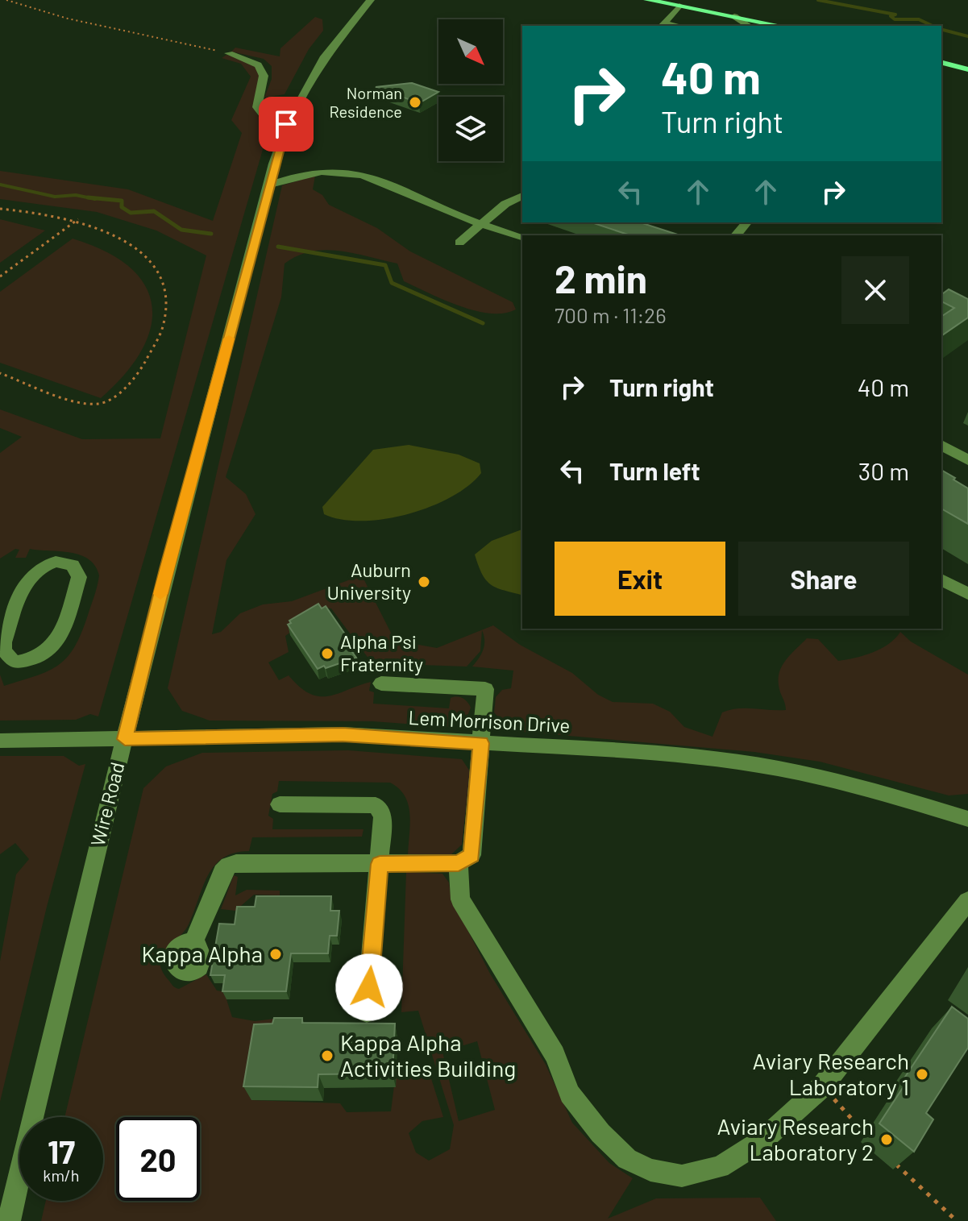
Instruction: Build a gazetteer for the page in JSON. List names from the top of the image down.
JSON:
{
  "streets": {
    "street": ["Lem Morrison Drive", "Wire Road"]
  },
  "crossings": [
    ["Lem Morrison Drive", "Wire Road"]
  ],
  "places": [
    "Norman Residence",
    "Auburn University",
    "Alpha Psi Fraternity",
    "Kappa Alpha",
    "Kappa Alpha Activities Building",
    "Aviary Research Laboratory 1",
    "Aviary Research Laboratory 2"
  ],
  "north": "bottom right",
  "page": {
    "turn": ["40 m", "Turn right"],
    "heading": ["2 min", "700 m · 11:26"],
    "list": [
      {
        "name": "Turn right",
        "value": "40 m"
      },
      {
        "name": "Turn left",
        "value": "30 m"
      }
    ],
    "buttons": ["Exit", "Share"],
    "speed": "17 km/h",
    "limit": "20"
  }
}
